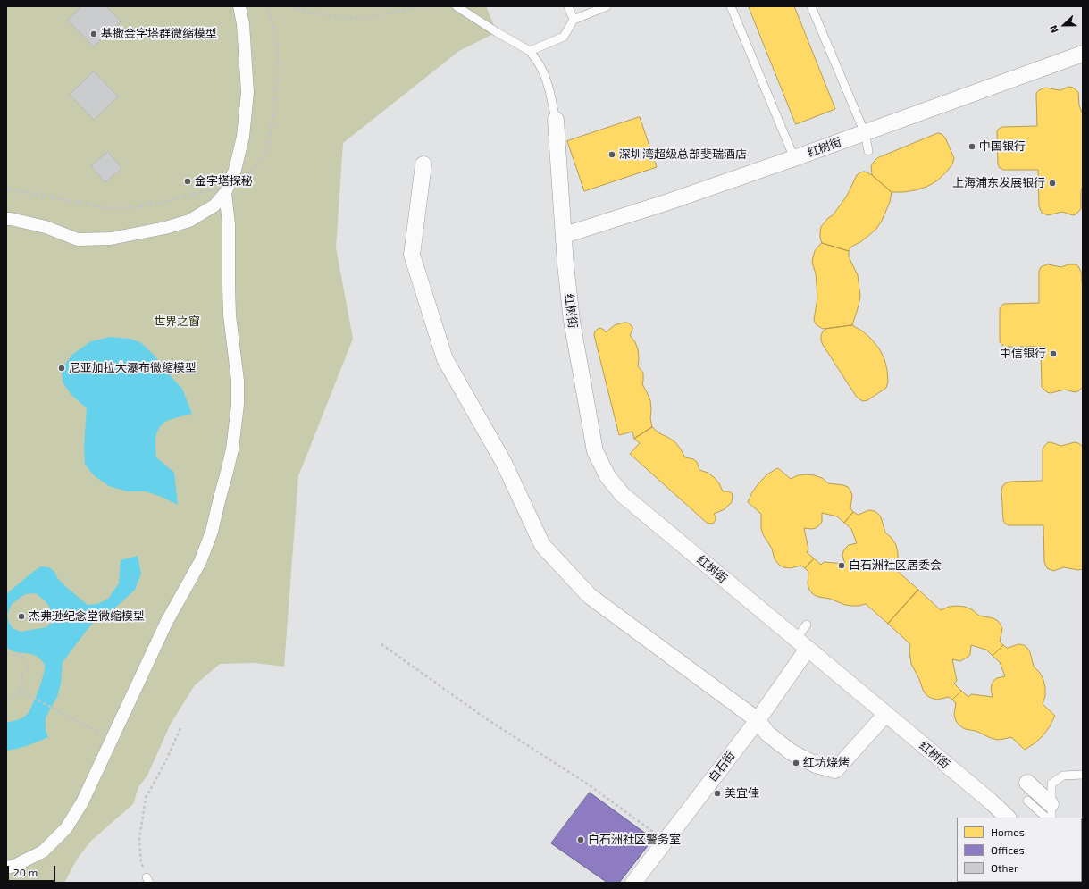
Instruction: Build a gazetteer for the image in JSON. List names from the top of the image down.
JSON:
{
  "streets": {
    "street": ["红树街", "白石街"]
  },
  "crossings": [
    ["红树街", "白石街"]
  ],
  "parks": ["世界之窗"],
  "places": [
    "基撒金字塔群微缩模型",
    "中国银行",
    "深圳湾超级总部斐瑞酒店",
    "金字塔探秘",
    "上海浦东发展银行",
    "中信银行",
    "尼亚加拉大瀑布微缩模型",
    "白石洲社区居委会",
    "杰弗逊纪念堂微缩模型",
    "红坊烧烤",
    "美宜佳",
    "白石洲社区警务室"
  ],
  "legend": ["Homes", "Offices", "Other"],
  "scale_bar": "20 m",
  "north": "left"
}
